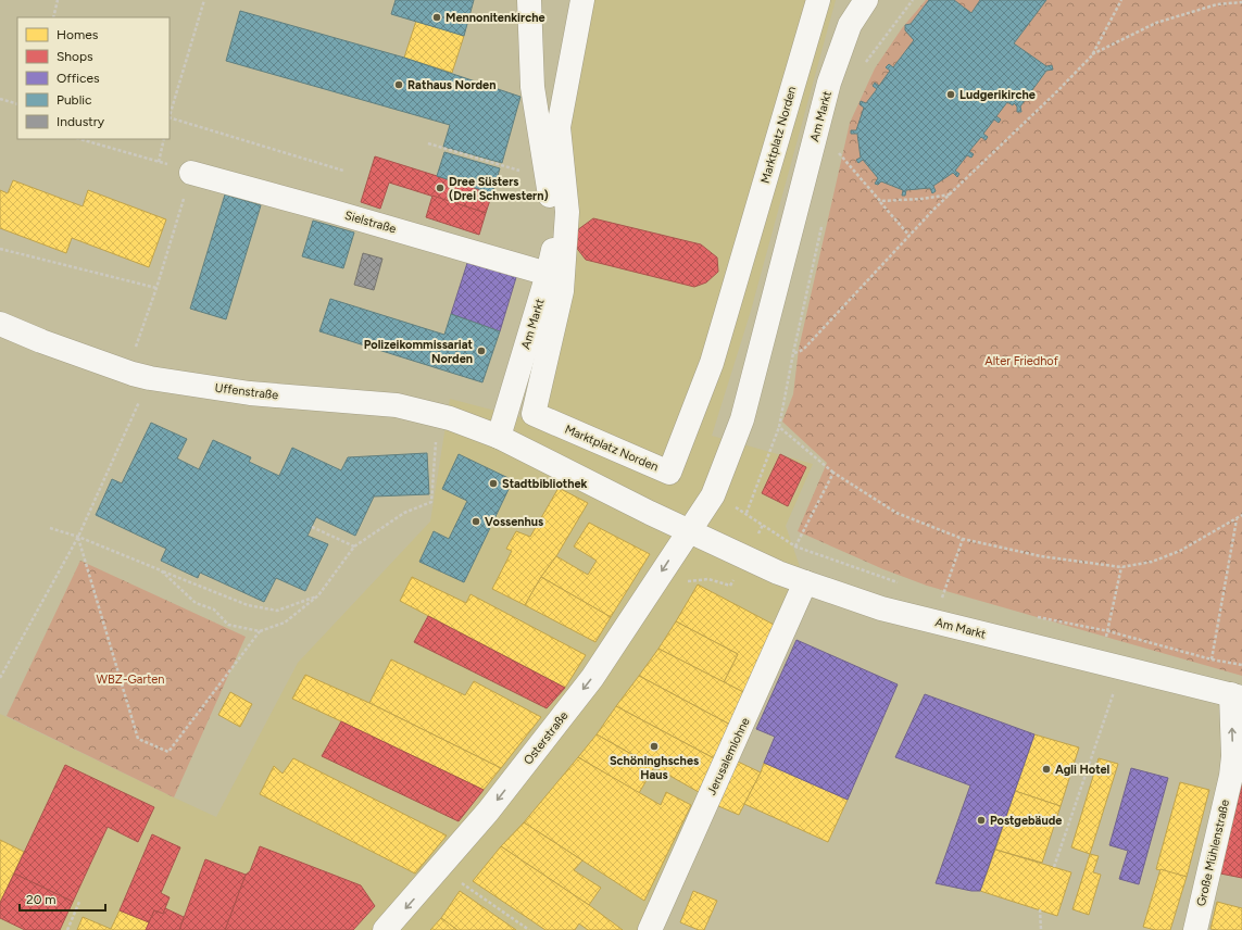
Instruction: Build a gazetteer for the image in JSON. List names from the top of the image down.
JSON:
{
  "streets": {
    "street": [
      "Am Markt",
      "Marktplatz Norden",
      "Sielstraße",
      "Uffenstraße",
      "Osterstraße",
      "Jerusalemlohne",
      "Große Mühlenstraße"
    ]
  },
  "crossings": [
    ["Am Markt", "Sielstraße"],
    ["Am Markt", "Uffenstraße"],
    ["Am Markt", "Osterstraße"],
    ["Am Markt", "Jerusalemlohne"],
    ["Am Markt", "Große Mühlenstraße"]
  ],
  "one_way": ["Osterstraße"],
  "parks": ["Alter Friedhof", "WBZ-Garten"],
  "places": [
    "Mennonitenkirche",
    "Rathaus Norden",
    "Ludgerikirche",
    "Dree Süsters (Drei Schwestern)",
    "Polizeikommissariat Norden",
    "Stadtbibliothek",
    "Vossenhus",
    "Schöninghsches Haus",
    "Agli Hotel",
    "Postgebäude"
  ],
  "legend": [
    "Homes",
    "Shops",
    "Offices",
    "Public",
    "Industry"
  ],
  "scale_bar": "20 m"
}
